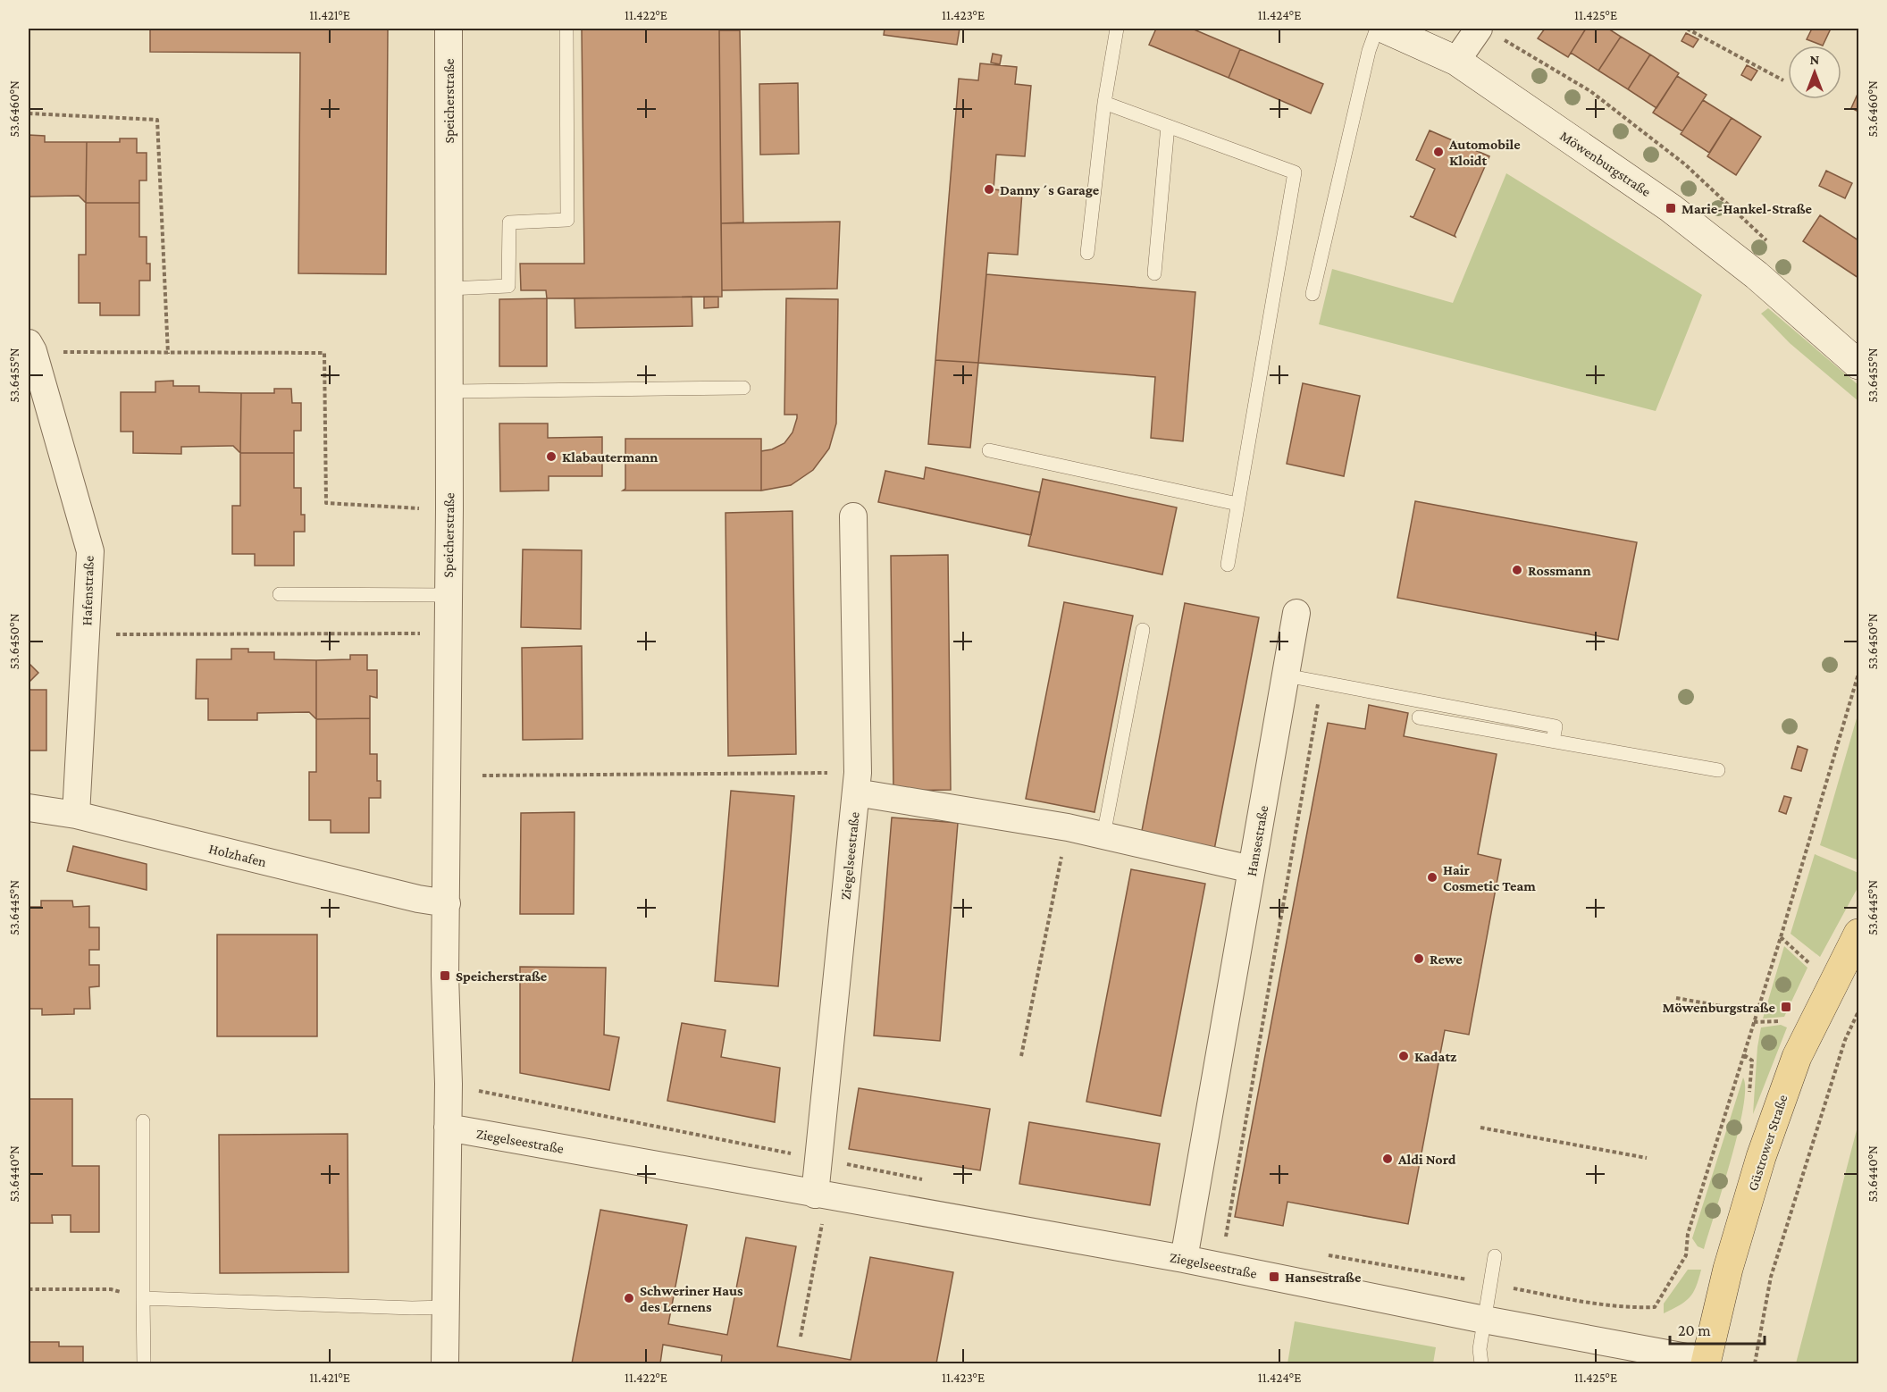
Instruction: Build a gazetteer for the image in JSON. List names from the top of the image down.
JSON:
{
  "streets": {
    "main road": ["Güstrower Straße"],
    "street": [
      "Speicherstraße",
      "Möwenburgstraße",
      "Hafenstraße",
      "Hansestraße",
      "Holzhafen",
      "Ziegelseestraße"
    ]
  },
  "crossings": [
    ["Speicherstraße", "Holzhafen"],
    ["Speicherstraße", "Ziegelseestraße"],
    ["Hafenstraße", "Holzhafen"],
    ["Hansestraße", "Ziegelseestraße"],
    ["Ziegelseestraße", "Güstrower Straße"]
  ],
  "places": {
    "other": [
      "Automobile Kloidt",
      "Danny´s Garage",
      "Klabautermann",
      "Rossmann",
      "Hair Cosmetic Team",
      "Rewe",
      "Kadatz",
      "Aldi Nord",
      "Schweriner Haus des Lernens"
    ],
    "transit": [
      "Marie-Hankel-Straße",
      "Speicherstraße",
      "Möwenburgstraße",
      "Hansestraße"
    ]
  },
  "scale_bar": "20 m",
  "north": "top",
  "coordinates": [
    "11.421°E",
    "11.422°E",
    "11.423°E",
    "11.424°E",
    "11.425°E",
    "53.6460°N",
    "53.6455°N",
    "53.6450°N",
    "53.6445°N",
    "53.6440°N"
  ]
}
